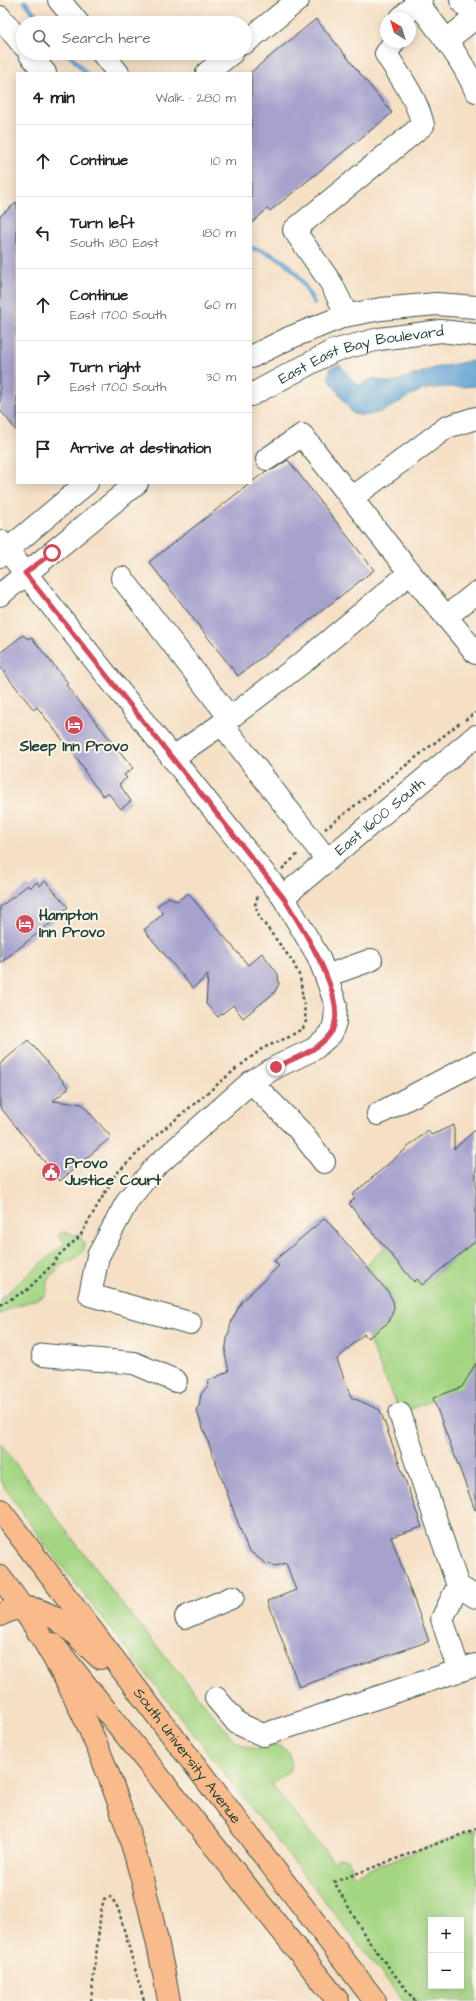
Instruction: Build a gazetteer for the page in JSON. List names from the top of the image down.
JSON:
{
  "streets": {
    "main road": ["South University Avenue"],
    "street": ["East East Bay Boulevard", "East 1600 South"]
  },
  "places": {
    "hotel": ["Sleep Inn Provo", "Hampton Inn Provo"],
    "public building": ["Provo Justice Court"]
  },
  "north": "top left",
  "page": {
    "search": "Search here",
    "heading": ["4 min", "Walk · 280 m"],
    "list": [
      ["Continue", "10 m"],
      ["Turn left", "South 180 East", "180 m"],
      ["Continue", "East 1700 South", "60 m"],
      ["Turn right", "East 1700 South", "30 m"],
      "Arrive at destination"
    ],
    "map_buttons": ["+", "−"]
  }
}
